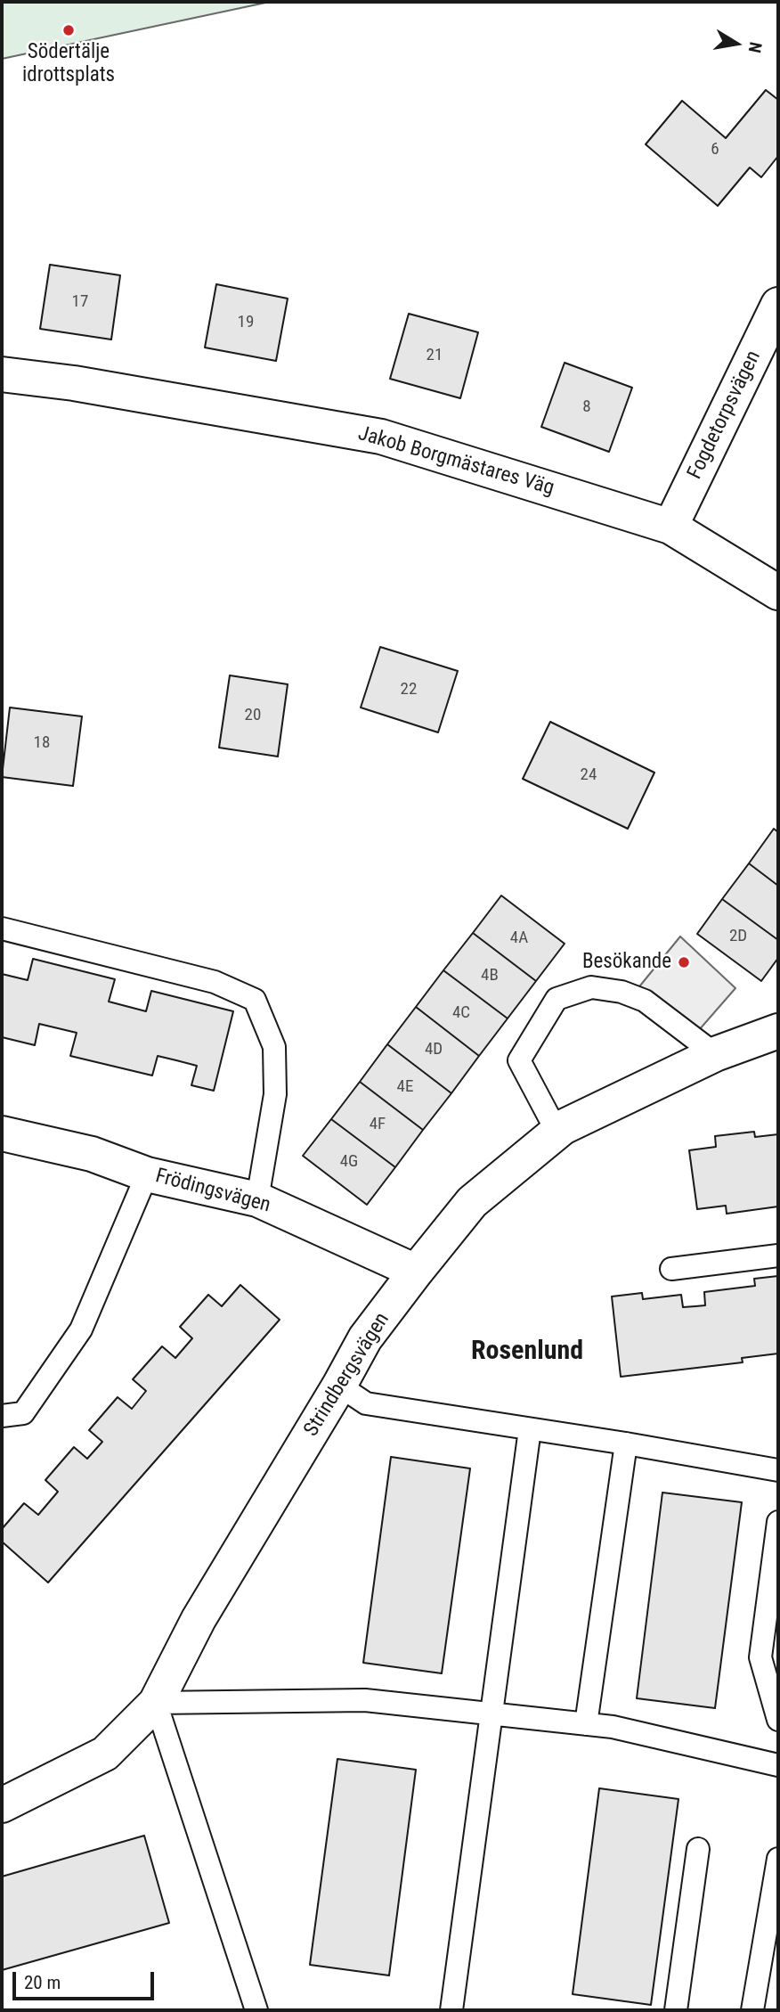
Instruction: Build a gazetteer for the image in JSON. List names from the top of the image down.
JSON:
{
  "streets": {
    "street": [
      "Fogdetorpsvägen",
      "Jakob Borgmästares Väg",
      "Frödingsvägen",
      "Strindbergsvägen"
    ]
  },
  "crossings": [
    ["Fogdetorpsvägen", "Jakob Borgmästares Väg"],
    ["Frödingsvägen", "Strindbergsvägen"]
  ],
  "districts": ["Rosenlund"],
  "places": ["Södertälje idrottsplats", "Besökande"],
  "house_numbers": [
    "6",
    "17",
    "19",
    "21",
    "8",
    "22",
    "20",
    "18",
    "24",
    "2D",
    "4A",
    "4B",
    "4C",
    "4D",
    "4E",
    "4F",
    "4G"
  ],
  "scale_bar": "20 m",
  "north": "right"
}
